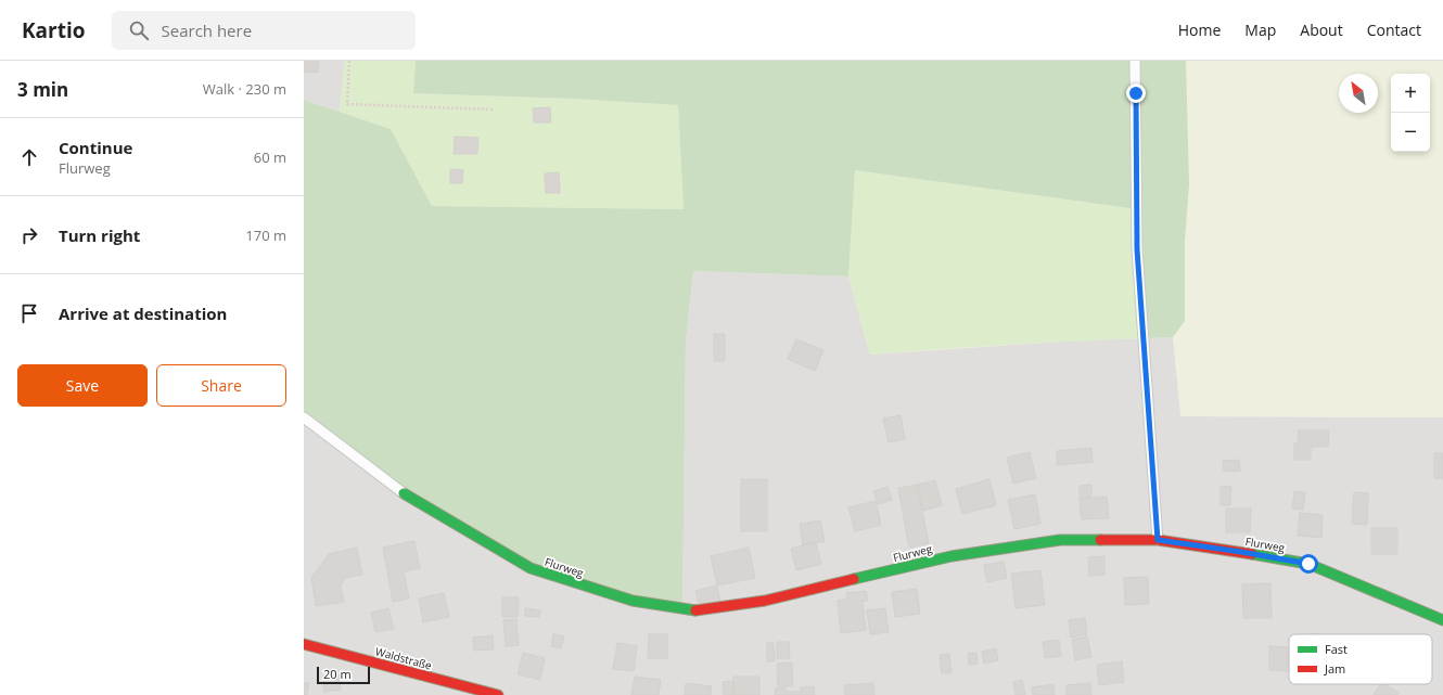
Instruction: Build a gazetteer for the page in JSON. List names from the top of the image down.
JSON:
{
  "streets": {
    "street": ["Flurweg", "Waldstraße"]
  },
  "legend": ["Fast", "Jam"],
  "scale_bar": "20 m",
  "north": "top left",
  "page": {
    "header": "Kartio",
    "search": "Search here",
    "nav": [
      "Home",
      "Map",
      "About",
      "Contact"
    ],
    "heading": ["3 min", "Walk · 230 m"],
    "map_buttons": ["+", "−"],
    "list": [
      ["Continue", "Flurweg", "60 m"],
      ["Turn right", "170 m"],
      "Arrive at destination"
    ],
    "buttons": ["Save", "Share"],
    "scale": "20 m"
  }
}
